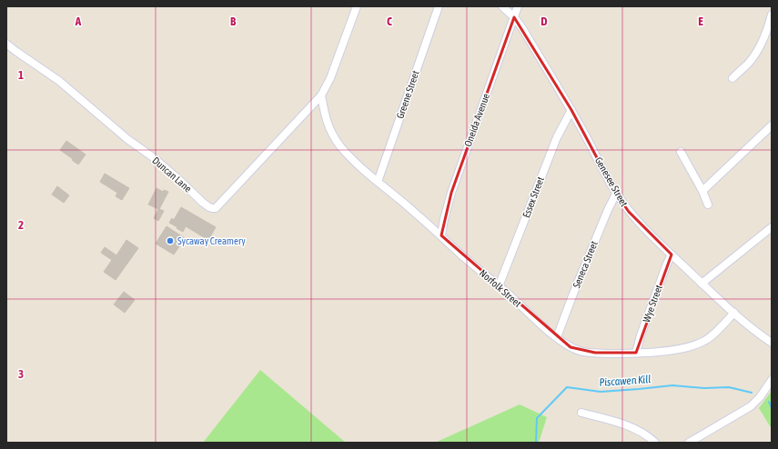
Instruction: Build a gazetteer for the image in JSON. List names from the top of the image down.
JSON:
{
  "streets": {
    "street": [
      "Greene Street",
      "Oneida Avenue",
      "Duncan Lane",
      "Genesee Street",
      "Essex Street",
      "Seneca Street",
      "Norfolk Street",
      "Wye Street"
    ]
  },
  "crossings": [
    ["Greene Street", "Norfolk Street"],
    ["Oneida Avenue", "Genesee Street"],
    ["Oneida Avenue", "Norfolk Street"],
    ["Duncan Lane", "Norfolk Street"],
    ["Genesee Street", "Essex Street"],
    ["Genesee Street", "Seneca Street"],
    ["Genesee Street", "Norfolk Street"],
    ["Genesee Street", "Wye Street"],
    ["Essex Street", "Norfolk Street"],
    ["Seneca Street", "Norfolk Street"],
    ["Norfolk Street", "Wye Street"]
  ],
  "water": ["Piscawen Kill"],
  "places": ["Sycaway Creamery"],
  "grid": {
    "columns": [
      "A",
      "B",
      "C",
      "D",
      "E"
    ],
    "rows": ["1", "2", "3"]
  }
}
